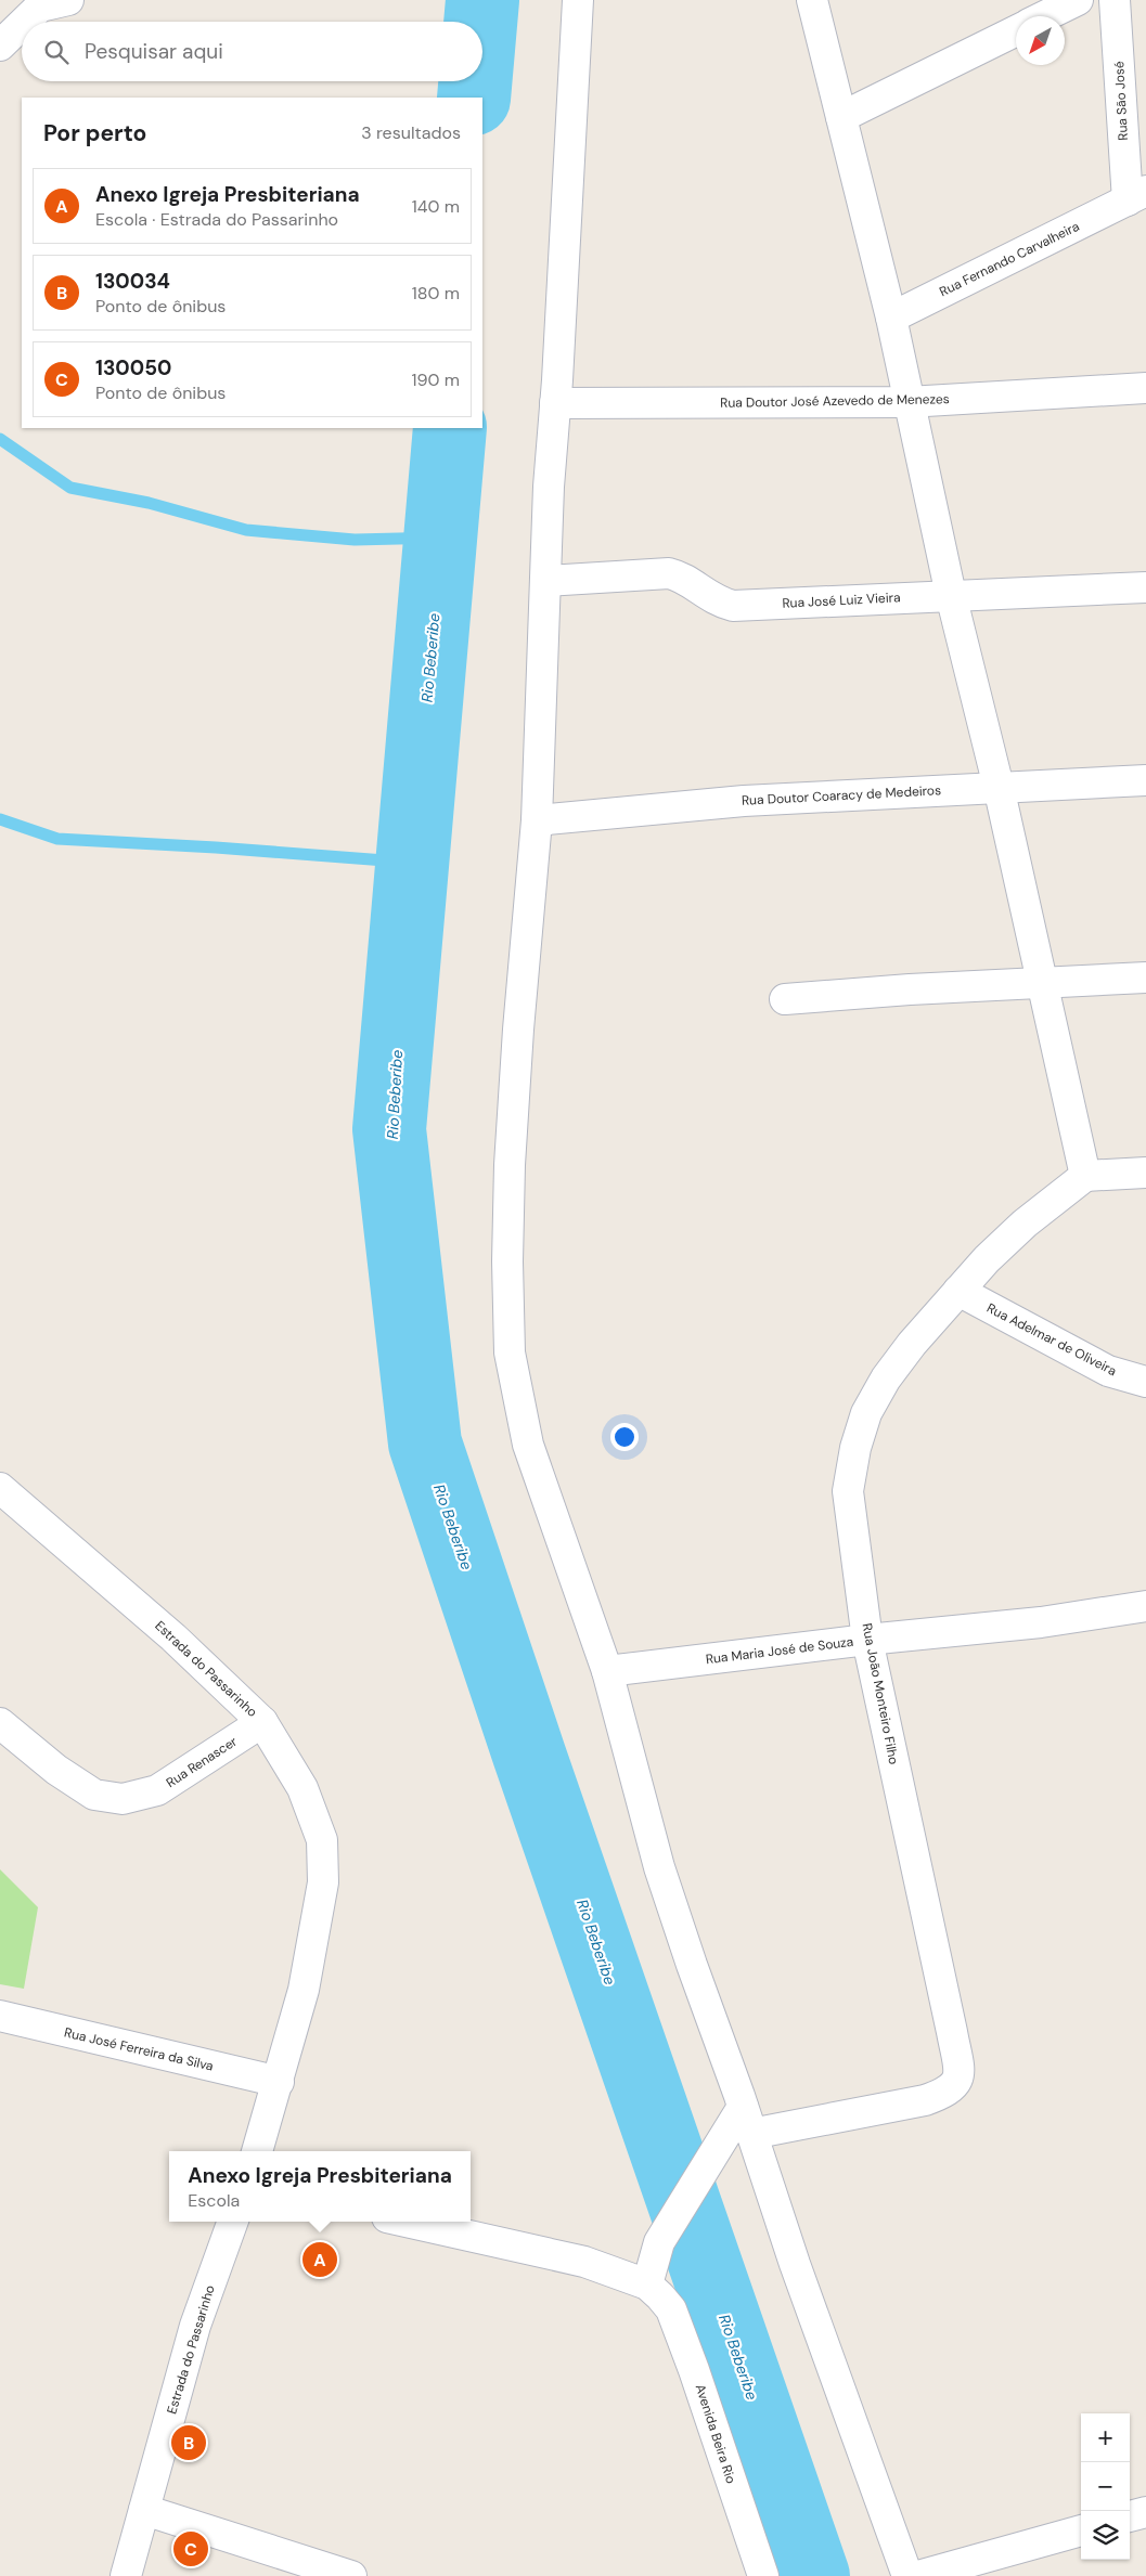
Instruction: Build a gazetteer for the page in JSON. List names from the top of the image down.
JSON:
{
  "streets": {
    "street": [
      "Rua São José",
      "Rua Fernando Carvalheira",
      "Rua Doutor José Azevedo de Menezes",
      "Rua José Luiz Vieira",
      "Rua Doutor Coaracy de Medeiros",
      "Rua Adelmar de Oliveira",
      "Rua Maria José de Souza",
      "Estrada do Passarinho",
      "Rua João Monteiro Filho",
      "Rua Renascer",
      "Rua José Ferreira da Silva",
      "Avenida Beira Rio"
    ]
  },
  "crossings": [
    ["Rua São José", "Rua Fernando Carvalheira"],
    ["Rua Adelmar de Oliveira", "Rua João Monteiro Filho"],
    ["Rua Maria José de Souza", "Rua João Monteiro Filho"],
    ["Estrada do Passarinho", "Rua Renascer"],
    ["Estrada do Passarinho", "Rua José Ferreira da Silva"]
  ],
  "water": ["Rio Beberibe"],
  "north": "bottom left",
  "page": {
    "search": "Pesquisar aqui",
    "heading": ["Por perto", "3 resultados"],
    "list": [
      {
        "mark": "A",
        "name": "Anexo Igreja Presbiteriana",
        "note": "Escola · Estrada do Passarinho",
        "value": "140 m"
      },
      {
        "mark": "B",
        "name": "130034",
        "note": "Ponto de ônibus",
        "value": "180 m"
      },
      {
        "mark": "C",
        "name": "130050",
        "note": "Ponto de ônibus",
        "value": "190 m"
      }
    ],
    "popup": ["Anexo Igreja Presbiteriana", "Escola"],
    "pins": ["A", "B", "C"],
    "map_buttons": ["+", "−"]
  }
}
